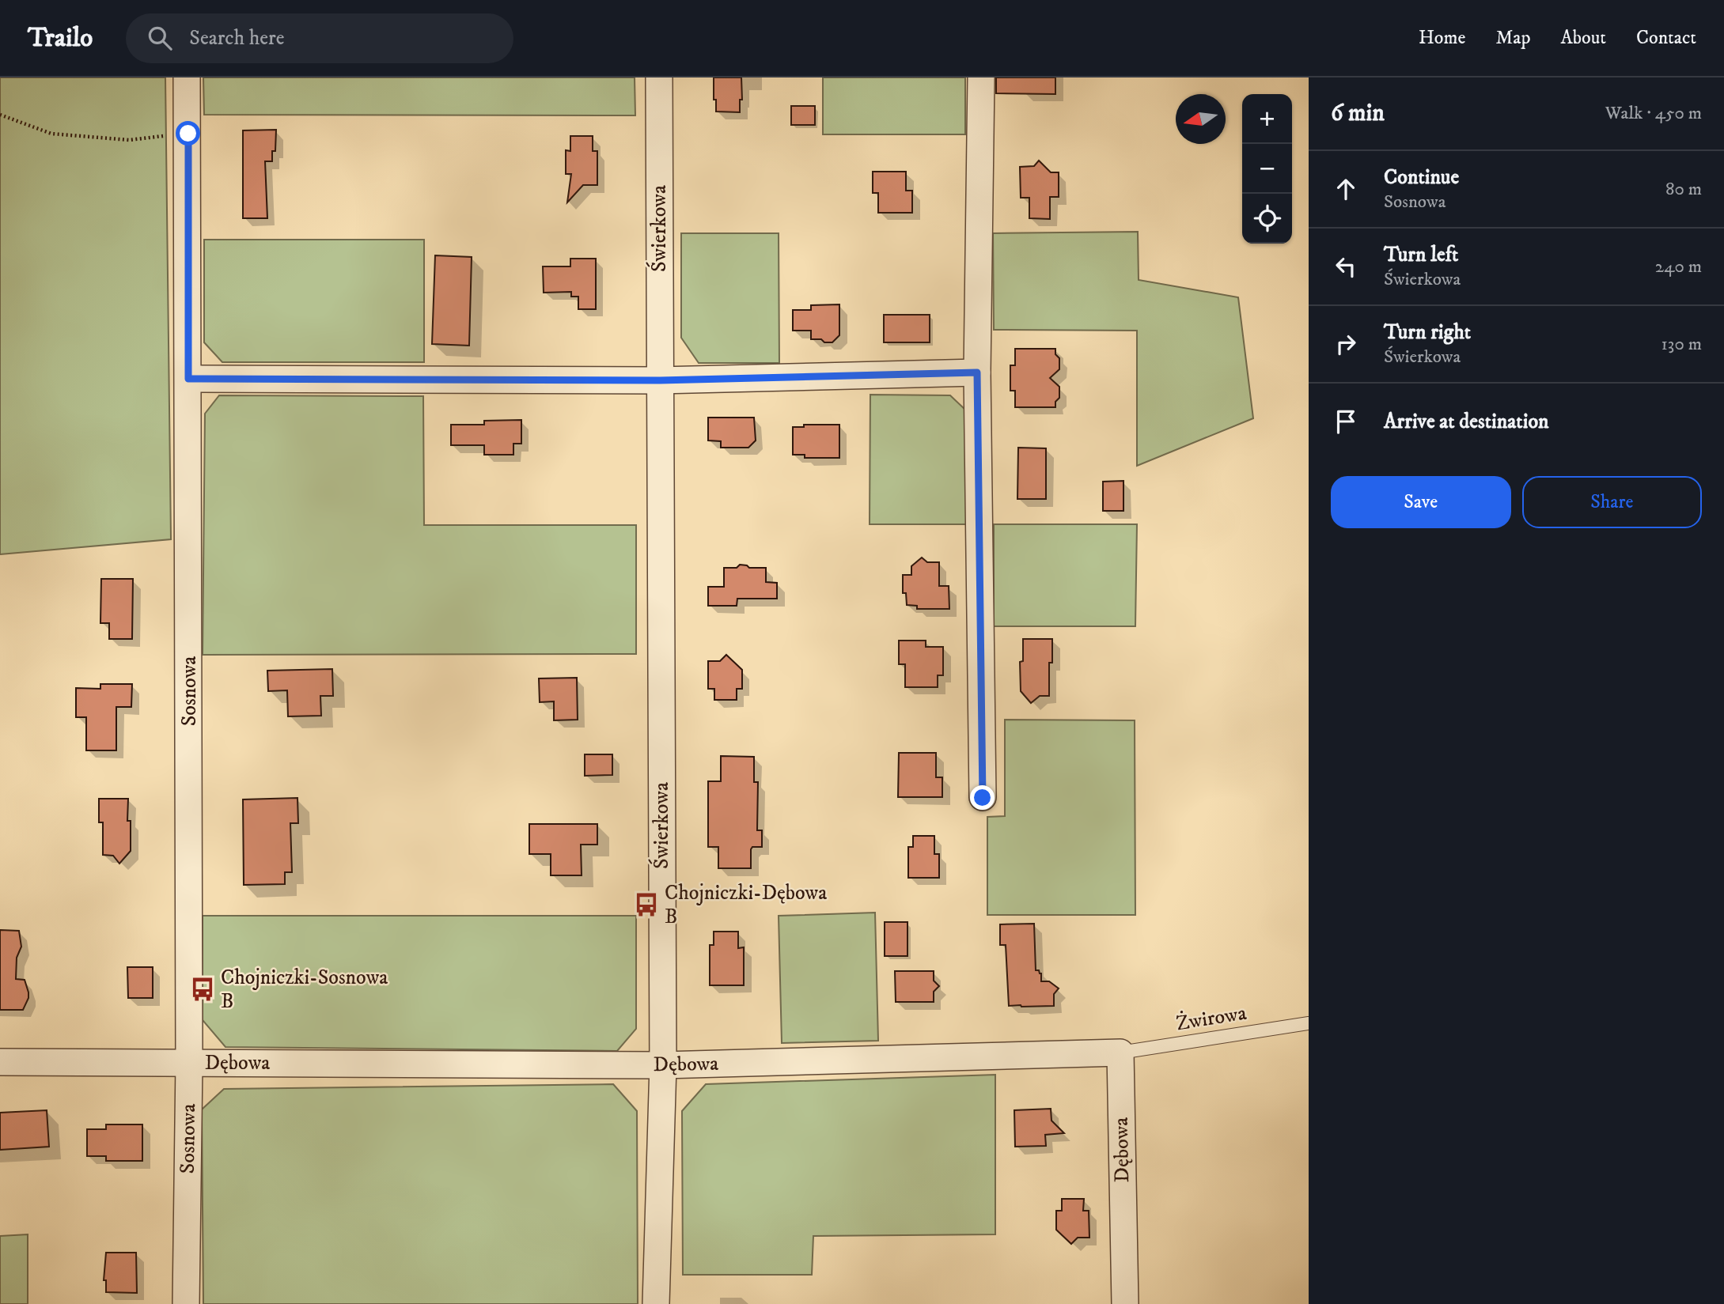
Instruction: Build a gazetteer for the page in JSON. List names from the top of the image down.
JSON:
{
  "streets": {
    "street": ["Świerkowa", "Sosnowa", "Dębowa"],
    "lane": ["Żwirowa"]
  },
  "crossings": [
    ["Świerkowa", "Dębowa"],
    ["Sosnowa", "Dębowa"],
    ["Żwirowa", "Dębowa"]
  ],
  "places": {
    "bus stop": ["Chojniczki-Dębowa B", "Chojniczki-Sosnowa B"]
  },
  "north": "left",
  "page": {
    "header": "Trailo",
    "search": "Search here",
    "nav": [
      "Home",
      "Map",
      "About",
      "Contact"
    ],
    "heading": ["6 min", "Walk · 450 m"],
    "map_buttons": ["+", "−"],
    "list": [
      ["Continue", "Sosnowa", "80 m"],
      ["Turn left", "Świerkowa", "240 m"],
      ["Turn right", "Świerkowa", "130 m"],
      "Arrive at destination"
    ],
    "buttons": ["Save", "Share"]
  }
}
